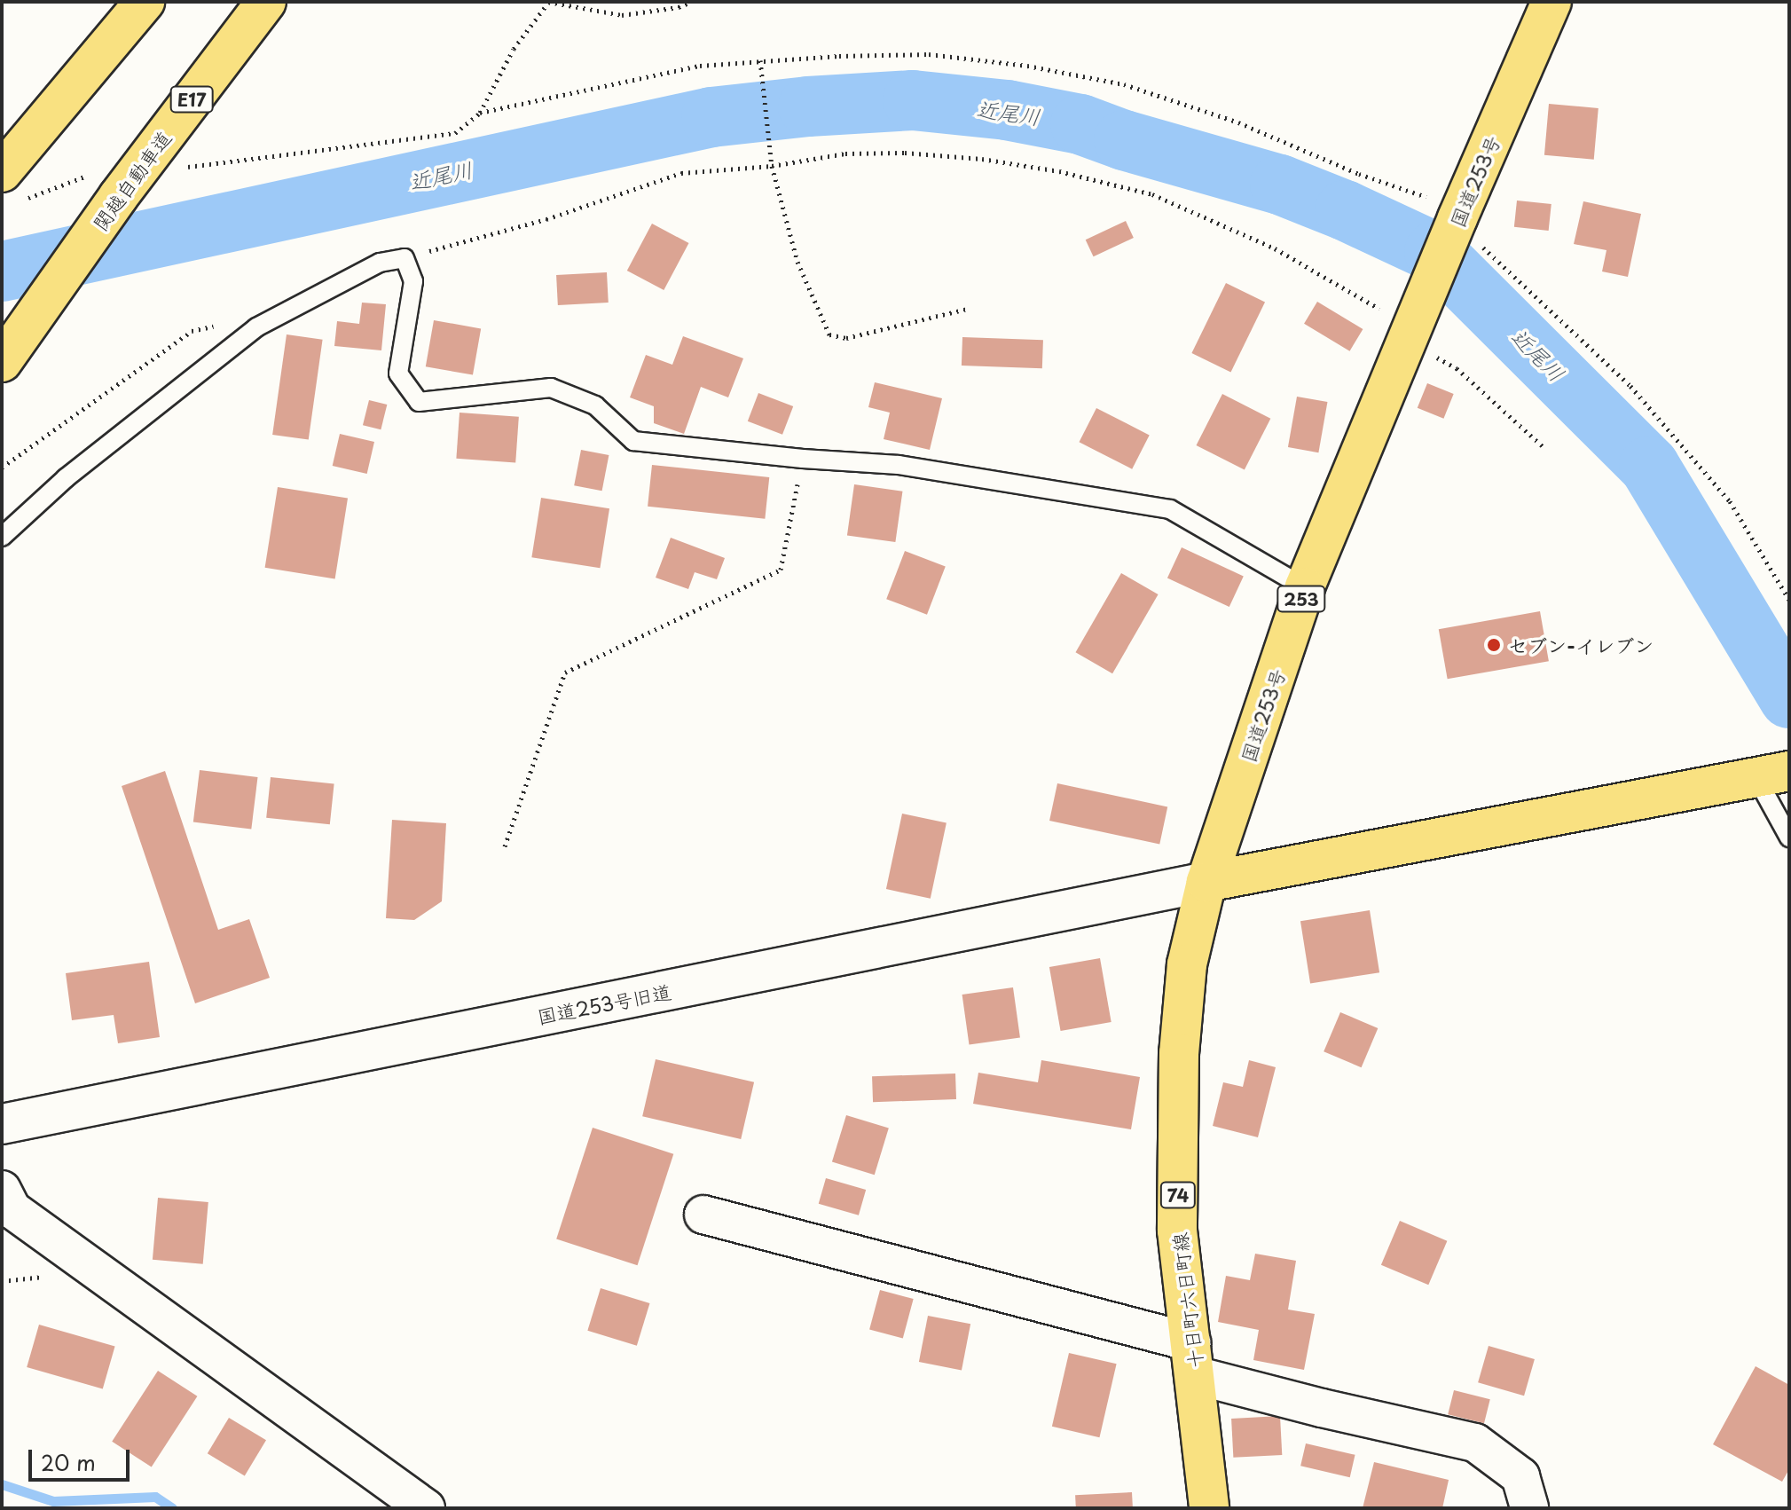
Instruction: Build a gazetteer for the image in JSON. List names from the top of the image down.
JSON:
{
  "streets": {
    "main road": [
      "E17",
      "関越自動車道",
      "国道253号",
      "253",
      "74",
      "十日町六日町線"
    ],
    "street": ["国道253号旧道"]
  },
  "crossings": [
    ["国道253号", "国道253号旧道"],
    ["国道253号", "十日町六日町線"],
    ["国道253号旧道", "十日町六日町線"]
  ],
  "water": ["近尾川"],
  "places": ["セブン-イレブン"],
  "scale_bar": "20 m"
}
